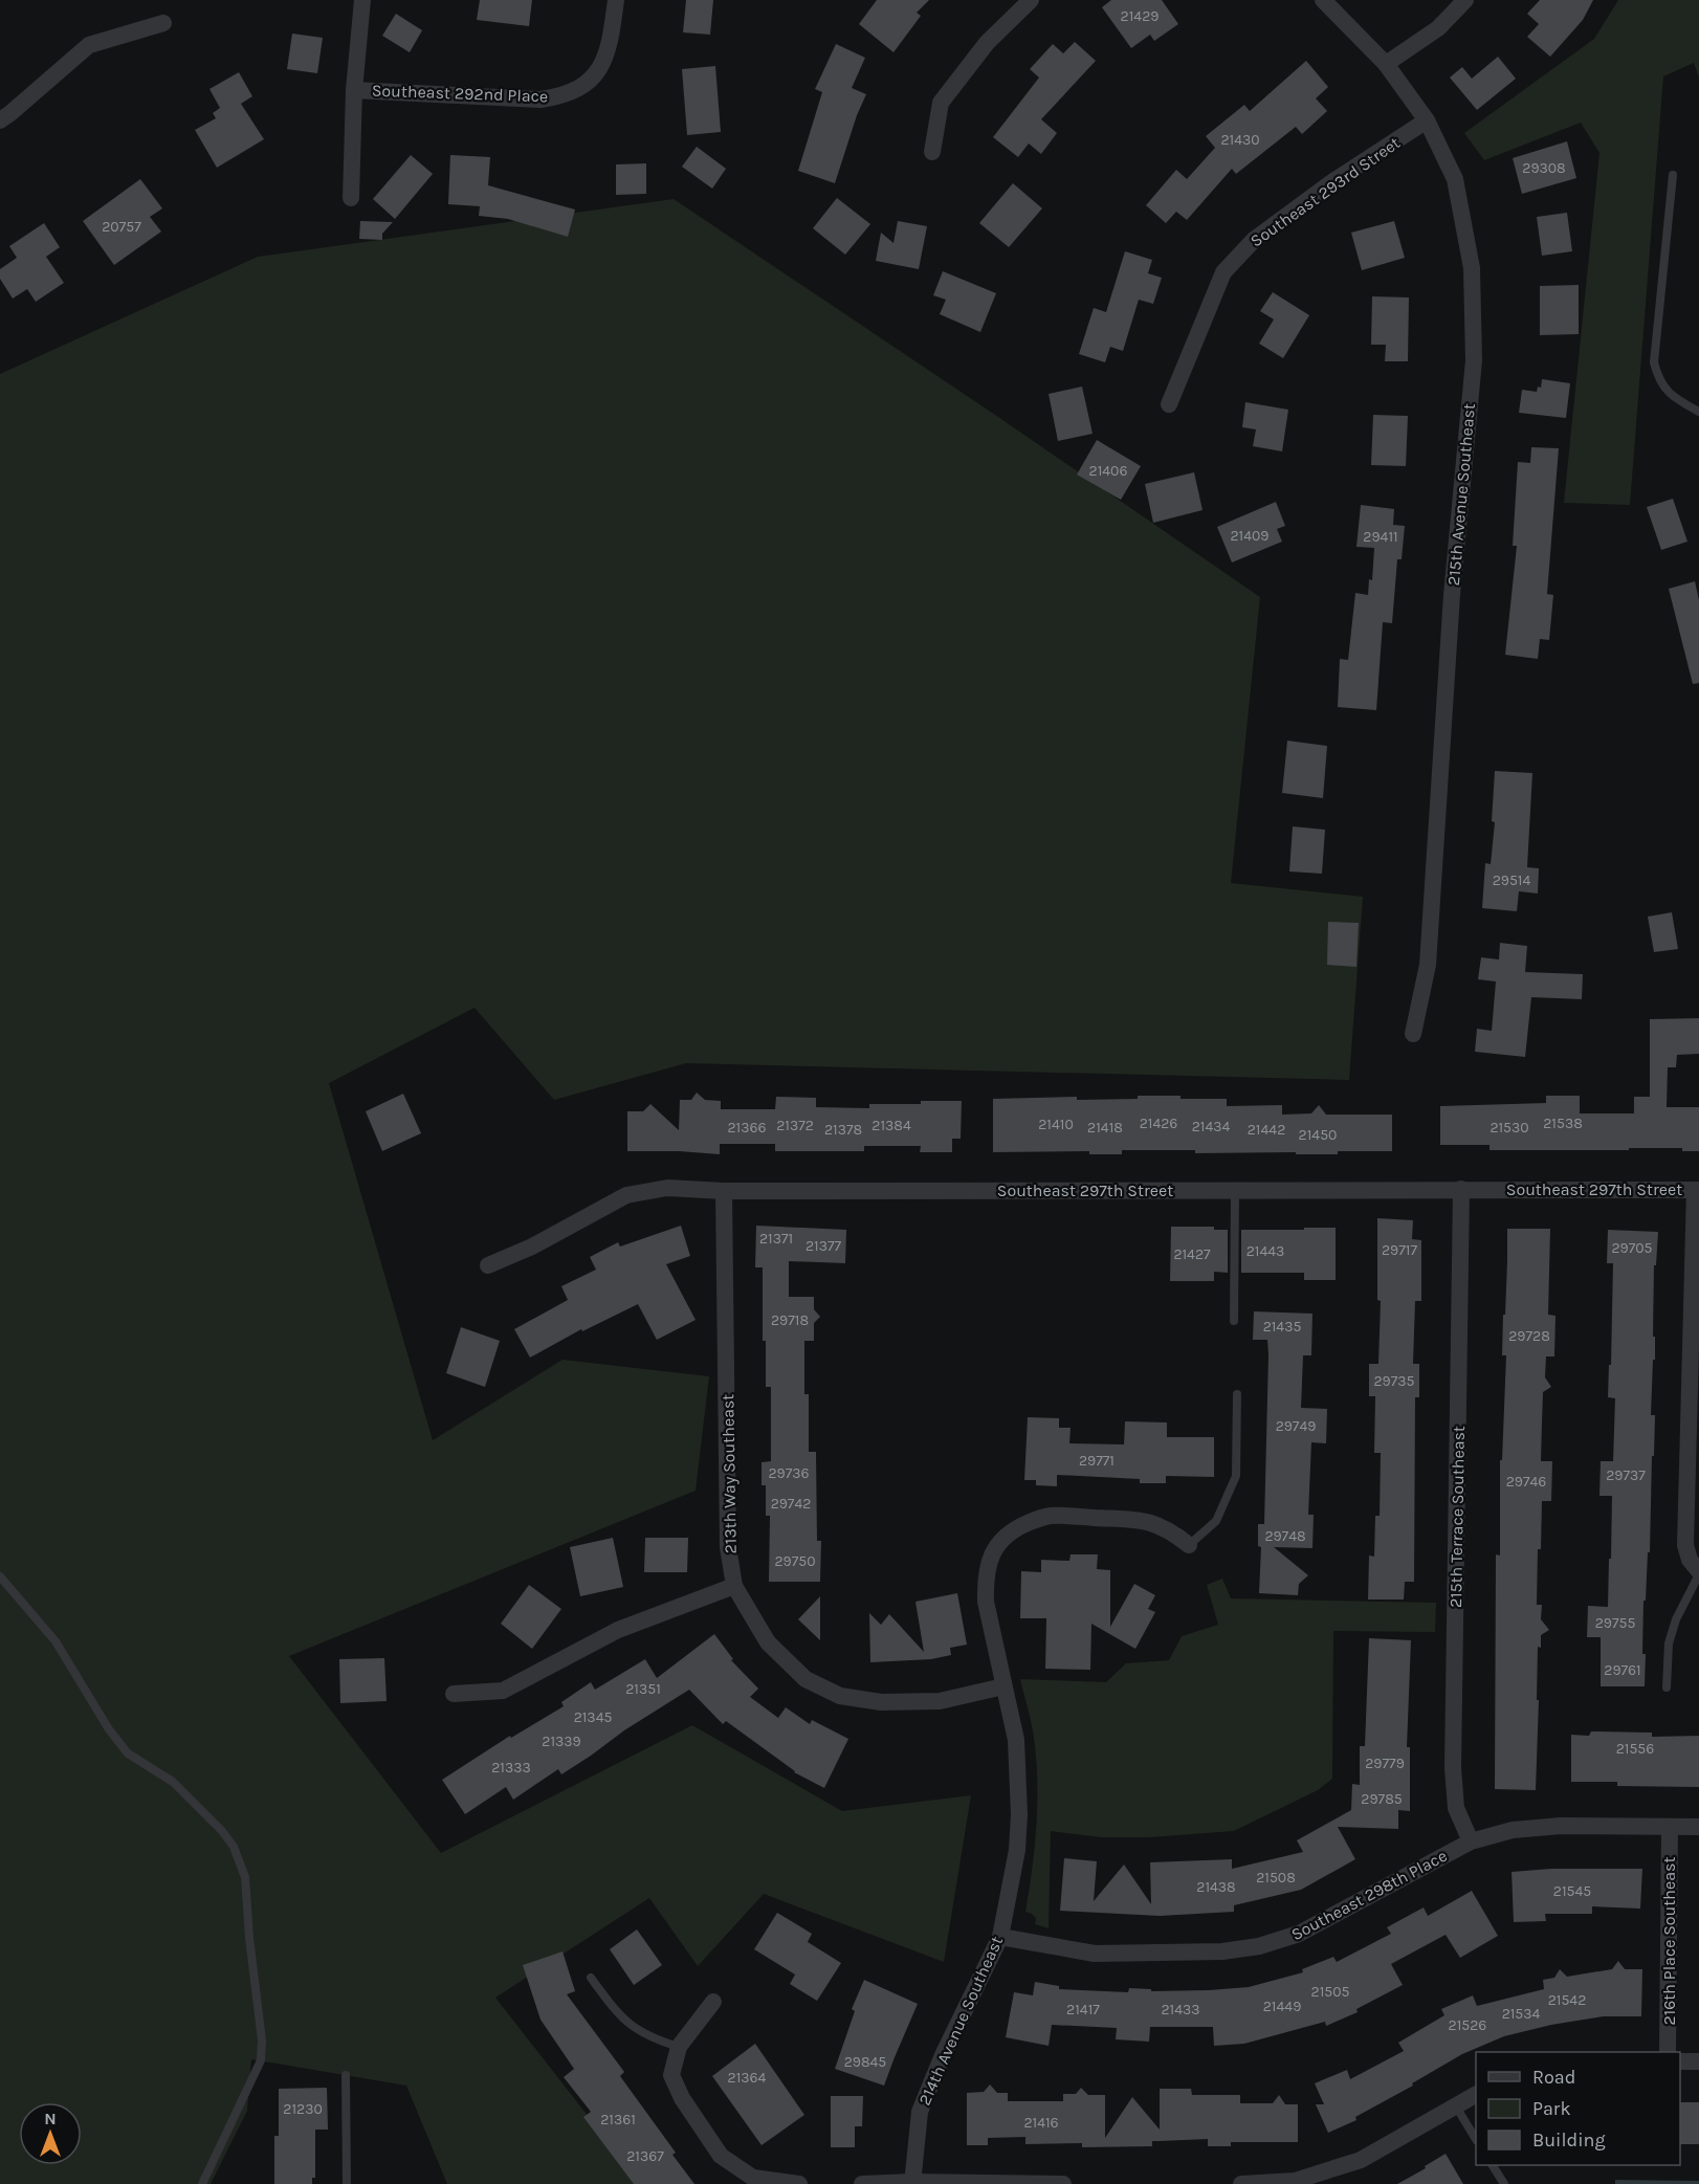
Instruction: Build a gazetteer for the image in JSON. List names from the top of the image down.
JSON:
{
  "streets": {
    "street": [
      "Southeast 292nd Place",
      "Southeast 293rd Street",
      "215th Avenue Southeast",
      "Southeast 297th Street",
      "213th Way Southeast",
      "215th Terrace Southeast",
      "Southeast 298th Place",
      "216th Place Southeast",
      "214th Avenue Southeast"
    ]
  },
  "crossings": [
    ["Southeast 293rd Street", "215th Avenue Southeast"],
    ["Southeast 297th Street", "213th Way Southeast"],
    ["Southeast 297th Street", "215th Terrace Southeast"],
    ["213th Way Southeast", "214th Avenue Southeast"],
    ["215th Terrace Southeast", "Southeast 298th Place"],
    ["Southeast 298th Place", "216th Place Southeast"],
    ["Southeast 298th Place", "214th Avenue Southeast"]
  ],
  "house_numbers": [
    "21429",
    "21430",
    "29308",
    "20757",
    "21406",
    "21409",
    "29411",
    "29514",
    "21426",
    "21538",
    "21410",
    "21372",
    "21384",
    "21434",
    "21366",
    "21418",
    "21530",
    "21378",
    "21442",
    "21450",
    "21371",
    "21377",
    "29705",
    "29717",
    "21443",
    "21427",
    "29718",
    "21435",
    "29728",
    "29735",
    "29749",
    "29771",
    "29736",
    "29737",
    "29746",
    "29742",
    "29748",
    "29750",
    "29755",
    "29761",
    "21351",
    "21345",
    "21339",
    "21556",
    "29779",
    "21333",
    "29785",
    "21508",
    "21438",
    "21545",
    "21505",
    "21542",
    "21449",
    "21417",
    "21433",
    "21534",
    "21526",
    "29845",
    "21364",
    "21230",
    "21361",
    "21416",
    "21367"
  ],
  "legend": ["Road", "Park", "Building"],
  "north": "top"
}
